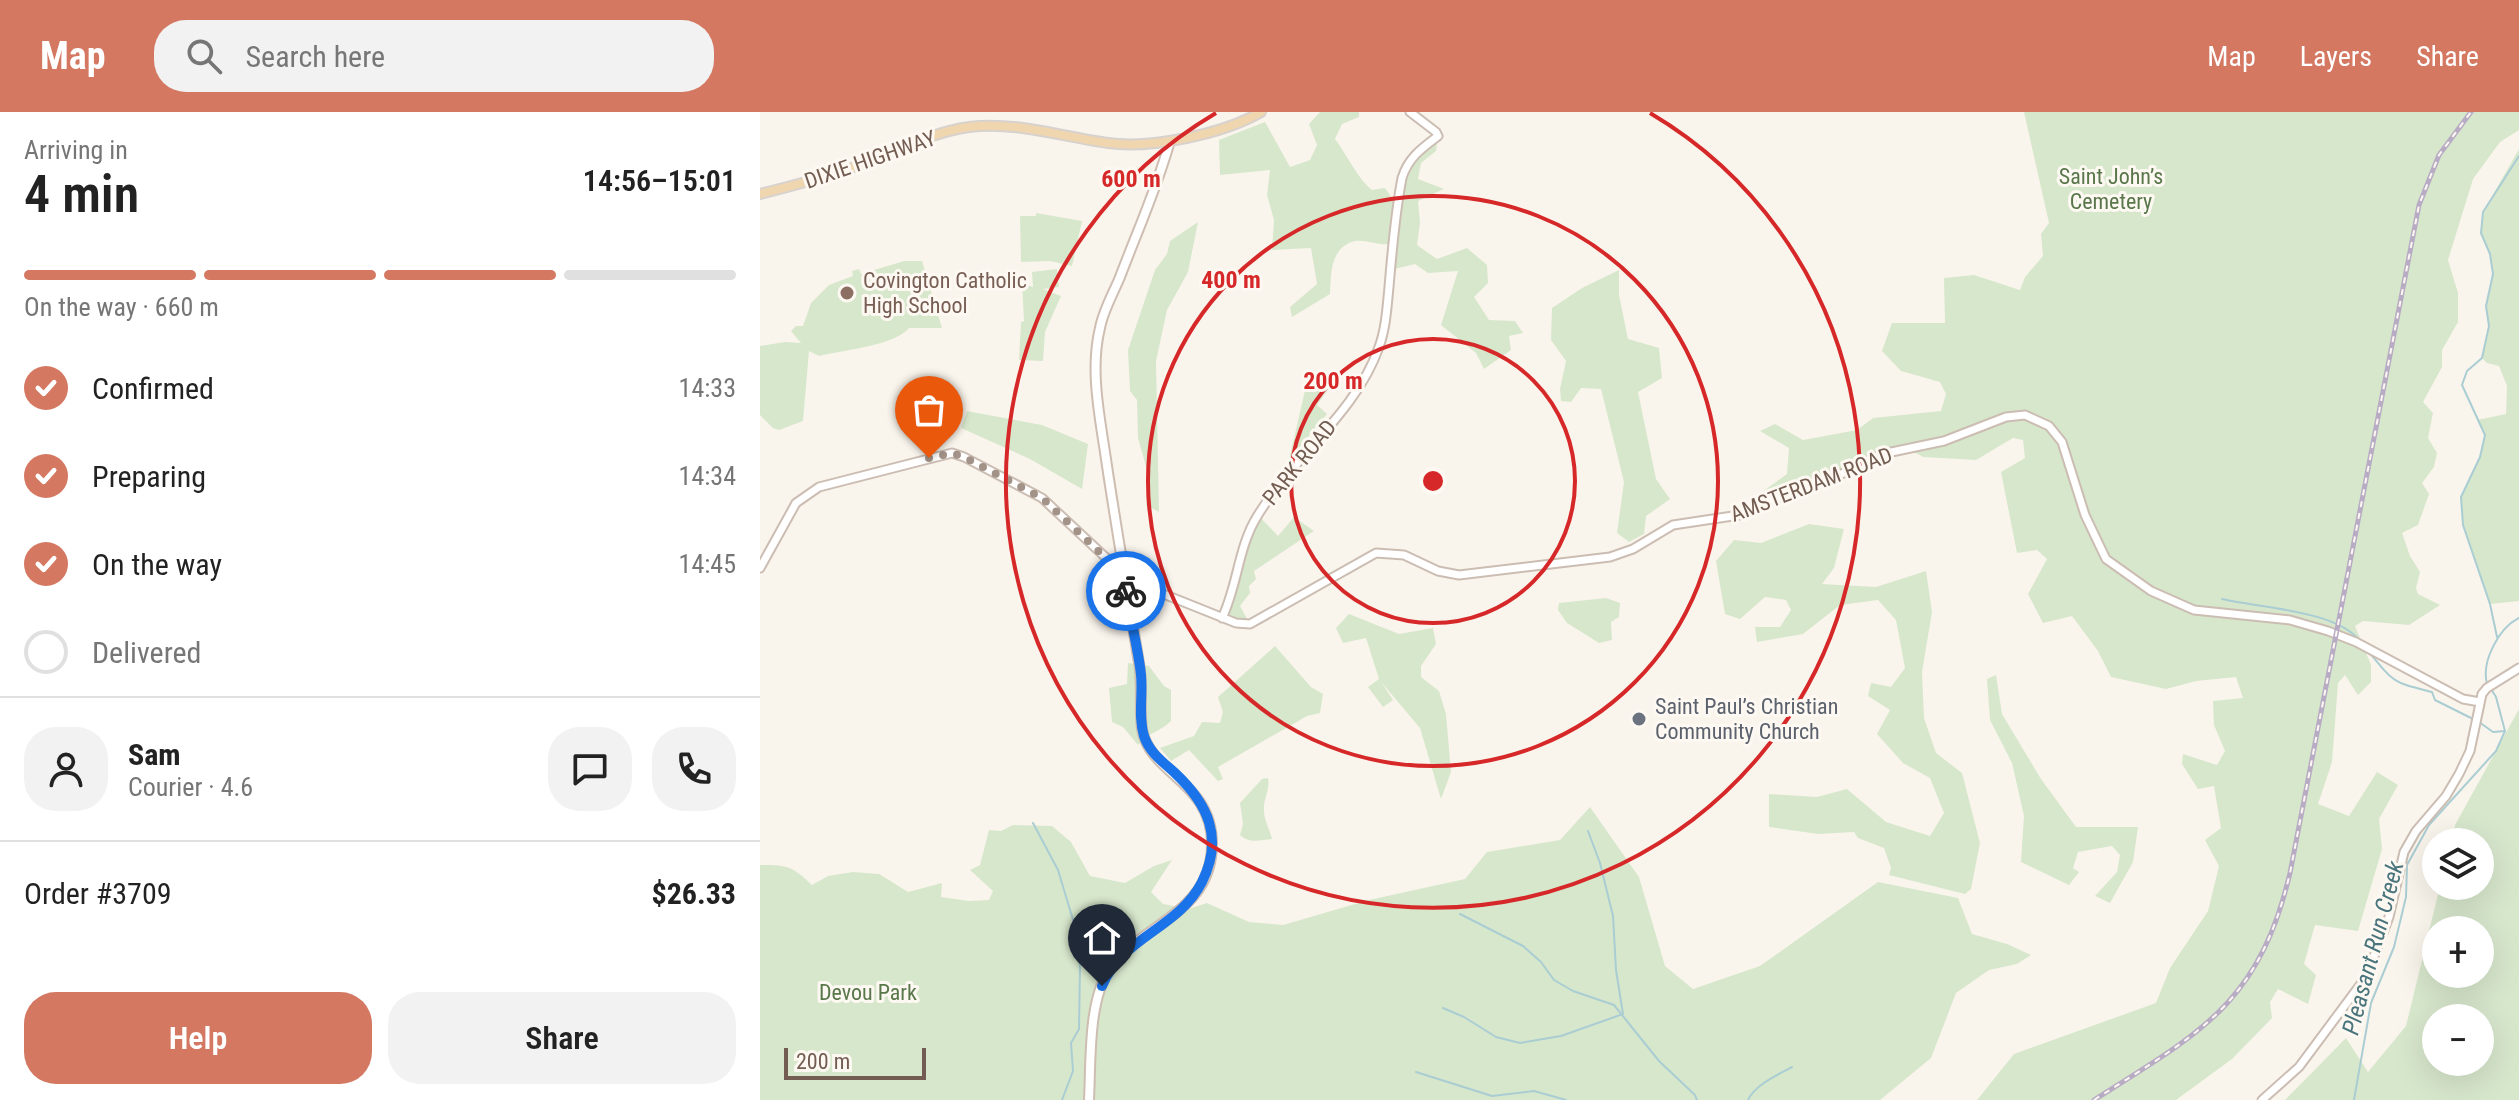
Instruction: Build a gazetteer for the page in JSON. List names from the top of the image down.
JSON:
{
  "streets": {
    "main road": ["DIXIE HIGHWAY"],
    "street": ["PARK ROAD", "AMSTERDAM ROAD"]
  },
  "crossings": [
    ["PARK ROAD", "AMSTERDAM ROAD"]
  ],
  "water": ["Pleasant Run Creek"],
  "parks": ["Saint John’s Cemetery", "Devou Park"],
  "places": ["Covington Catholic High School", "Saint Paul’s Christian Community Church"],
  "scale_bar": "200 m",
  "page": {
    "header": "Map",
    "search": "Search here",
    "nav": ["Map", "Layers", "Share"],
    "heading": ["4 min", "Arriving in", "14:56–15:01"],
    "panel": [
      "Sam",
      "Courier · 4.6",
      "Order #3709",
      "$26.33"
    ],
    "bar": "On the way · 660 m",
    "list": [
      ["Confirmed", "14:33"],
      ["Preparing", "14:34"],
      ["On the way", "14:45"],
      "Delivered"
    ],
    "map_buttons": ["+", "−"],
    "buttons": ["Help", "Share"],
    "scale": "200 m"
  },
  "rings": ["600 m", "400 m", "200 m"]
}
